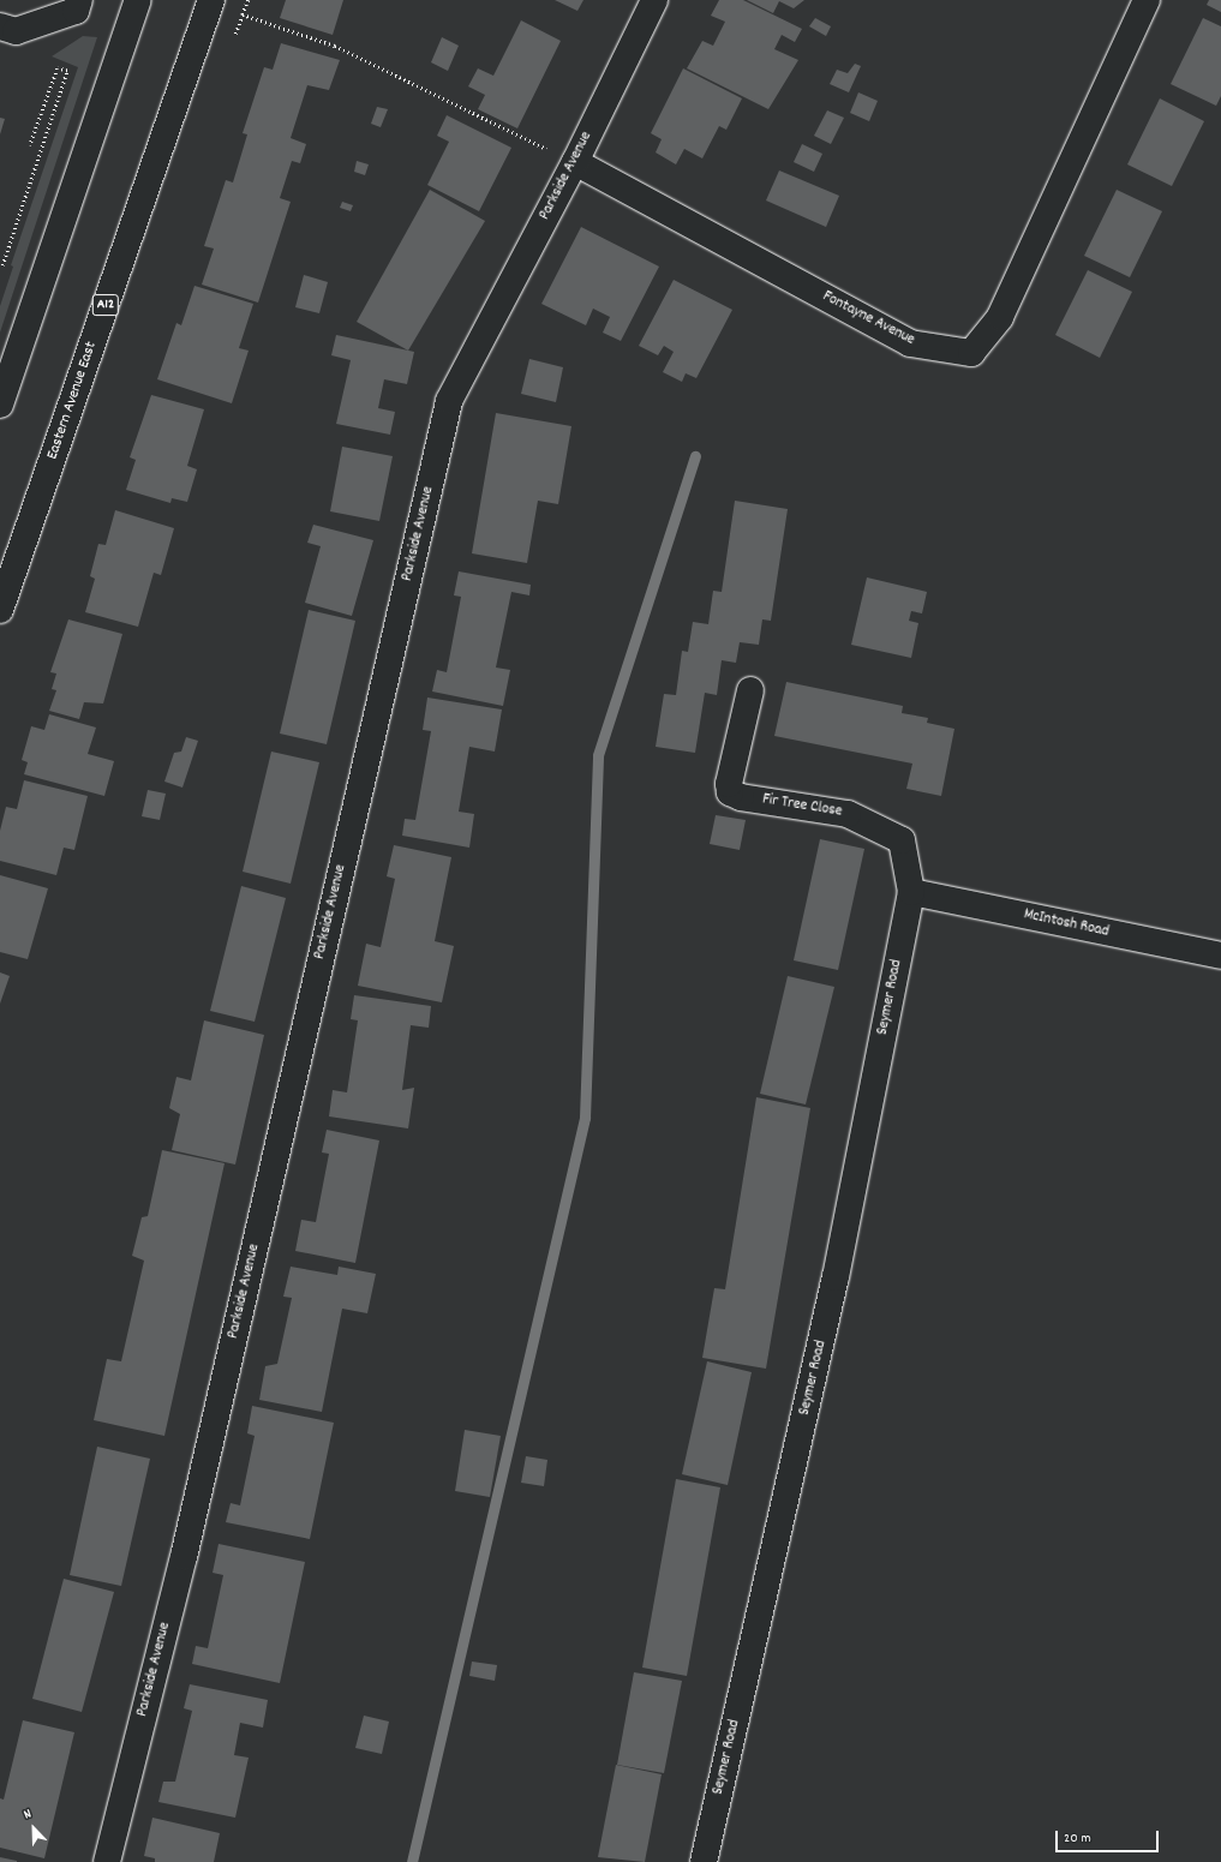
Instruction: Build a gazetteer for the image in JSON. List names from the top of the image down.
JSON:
{
  "streets": {
    "main road": [
      "Parkside Avenue",
      "A12",
      "Fontayne Avenue",
      "Eastern Avenue East",
      "Fir Tree Close",
      "McIntosh Road",
      "Seymer Road"
    ]
  },
  "crossings": [
    ["Parkside Avenue", "Fontayne Avenue"],
    ["Fir Tree Close", "McIntosh Road"],
    ["Fir Tree Close", "Seymer Road"],
    ["McIntosh Road", "Seymer Road"]
  ],
  "scale_bar": "20 m",
  "north": "top left"
}
